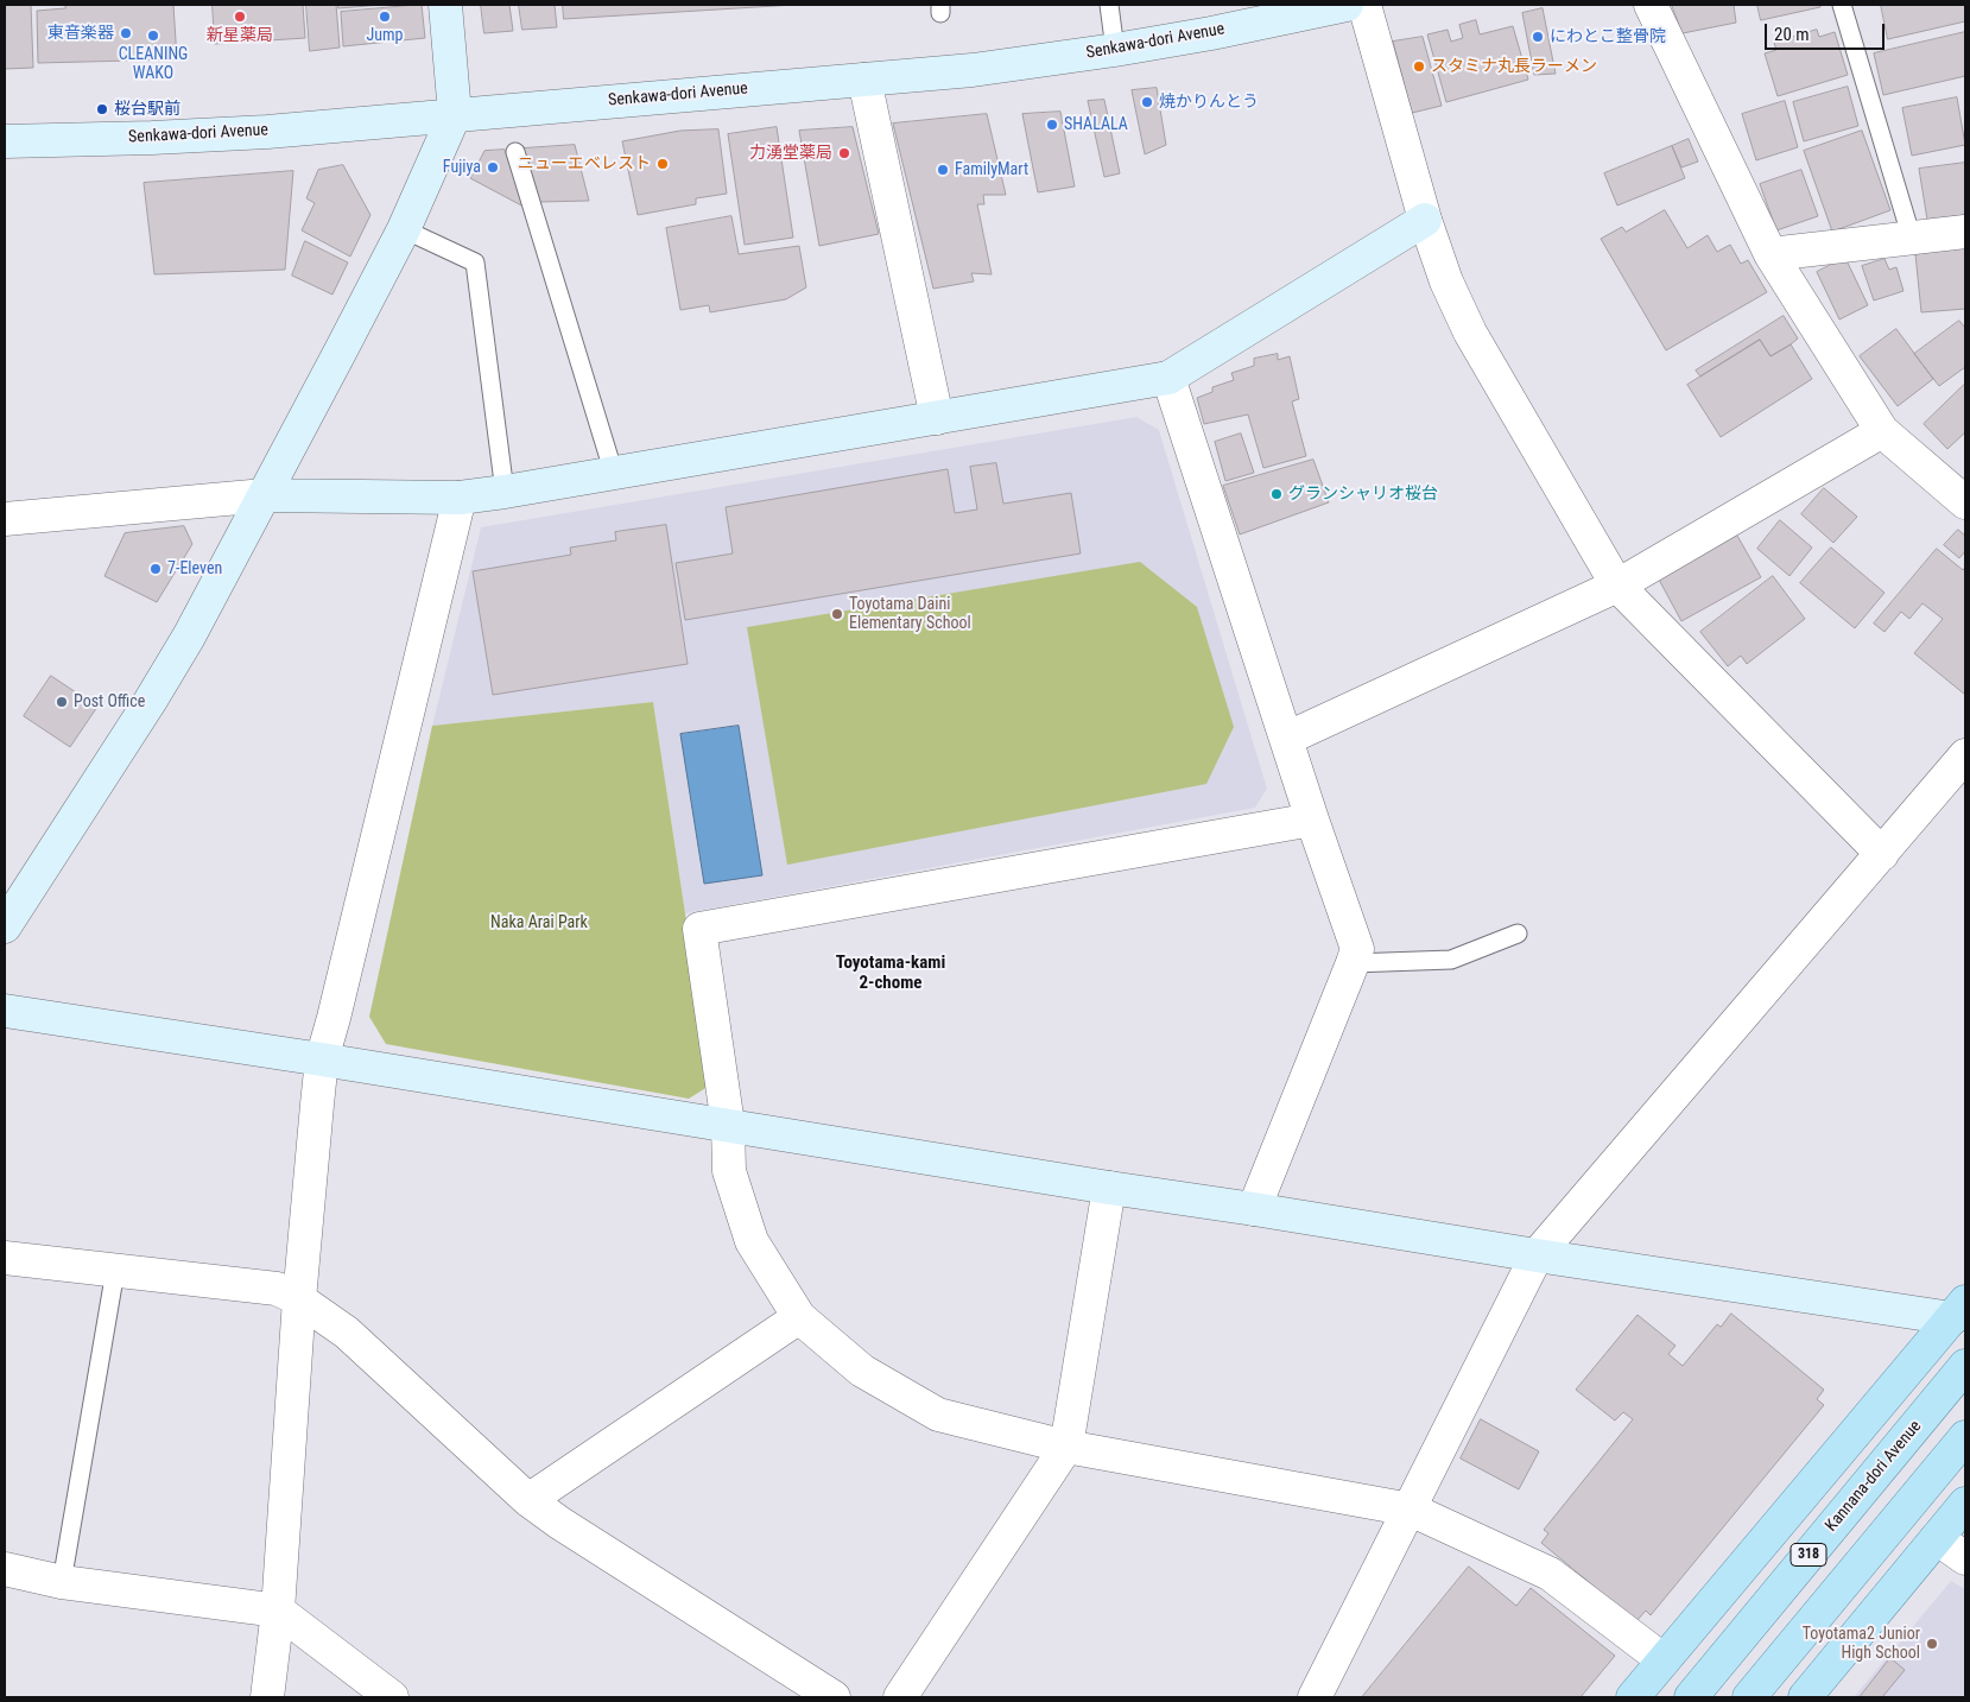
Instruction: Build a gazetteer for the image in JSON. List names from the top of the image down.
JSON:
{
  "streets": {
    "main road": ["Kannana-dori Avenue", "318"],
    "street": ["Senkawa-dori Avenue"]
  },
  "districts": ["Toyotama-kami 2-chome"],
  "parks": ["Naka Arai Park"],
  "places": [
    "新星薬局",
    "Jump",
    "東音楽器",
    "CLEANING WAKO",
    "にわとこ整骨院",
    "スタミナ丸長ラーメン",
    "焼かりんとう",
    "桜台駅前",
    "SHALALA",
    "力湧堂薬局",
    "ニューエベレスト",
    "Fujiya",
    "FamilyMart",
    "グランシャリオ桜台",
    "7-Eleven",
    "Toyotama Daini Elementary School",
    "Post Office",
    "Toyotama2 Junior High School"
  ],
  "scale_bar": "20 m"
}
